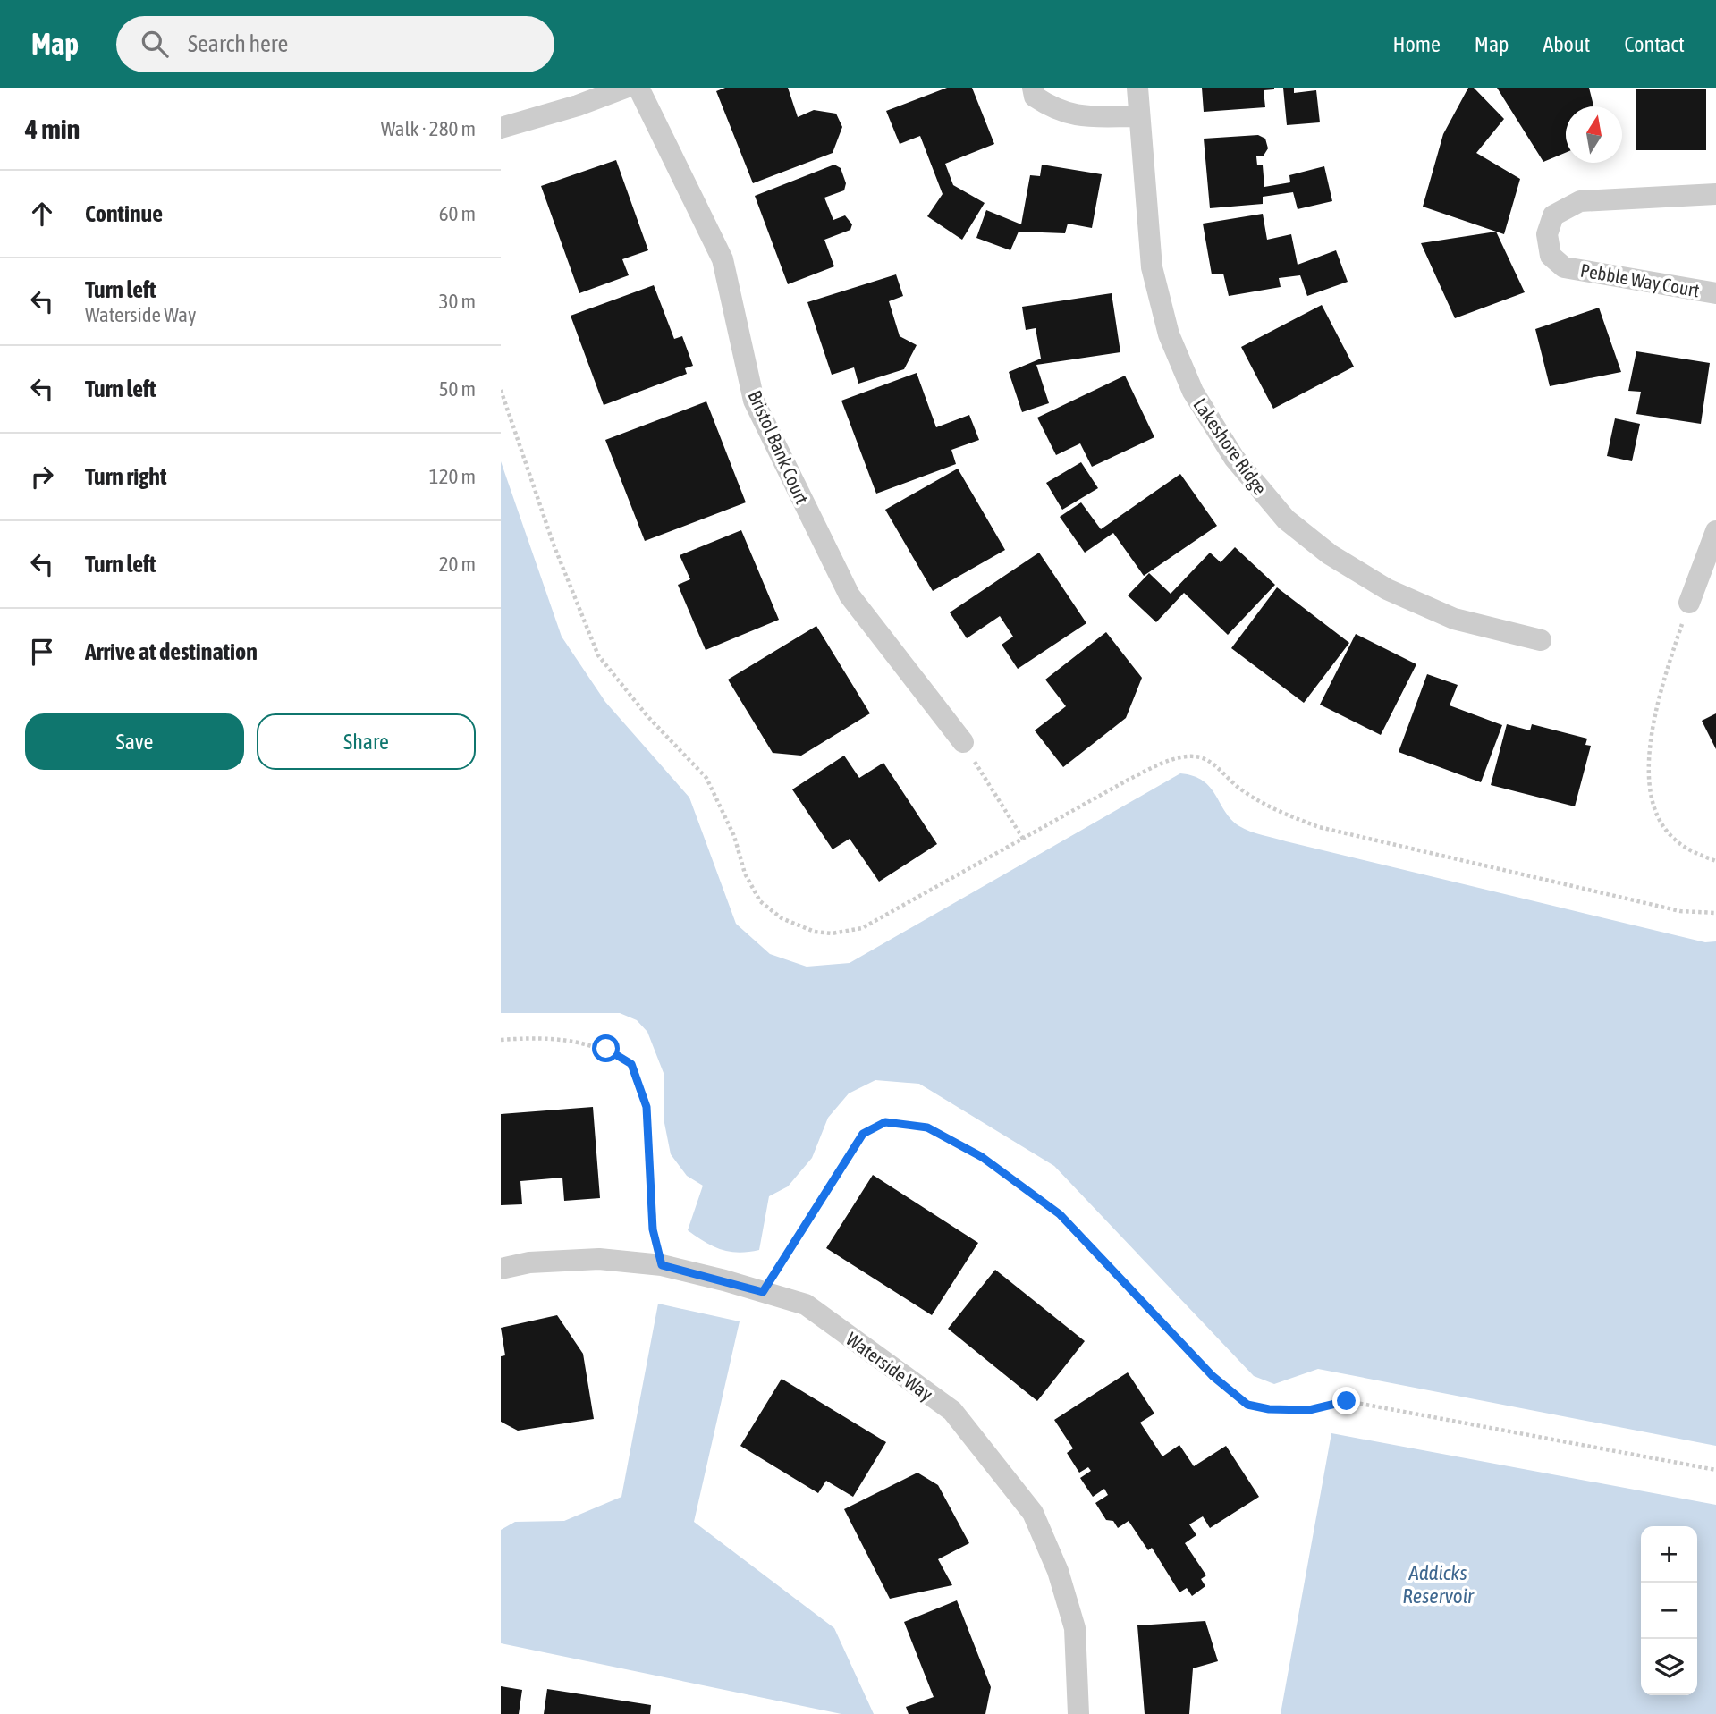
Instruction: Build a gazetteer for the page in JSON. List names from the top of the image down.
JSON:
{
  "streets": {
    "street": [
      "Pebble Way Court",
      "Lakeshore Ridge",
      "Bristol Bank Court",
      "Waterside Way"
    ]
  },
  "water": ["Addicks Reservoir"],
  "north": "top",
  "page": {
    "header": "Map",
    "search": "Search here",
    "nav": [
      "Home",
      "Map",
      "About",
      "Contact"
    ],
    "heading": ["4 min", "Walk · 280 m"],
    "list": [
      ["Continue", "60 m"],
      ["Turn left", "Waterside Way", "30 m"],
      ["Turn left", "50 m"],
      ["Turn right", "120 m"],
      ["Turn left", "20 m"],
      "Arrive at destination"
    ],
    "buttons": ["Save", "Share"],
    "map_buttons": ["+", "−"]
  }
}
